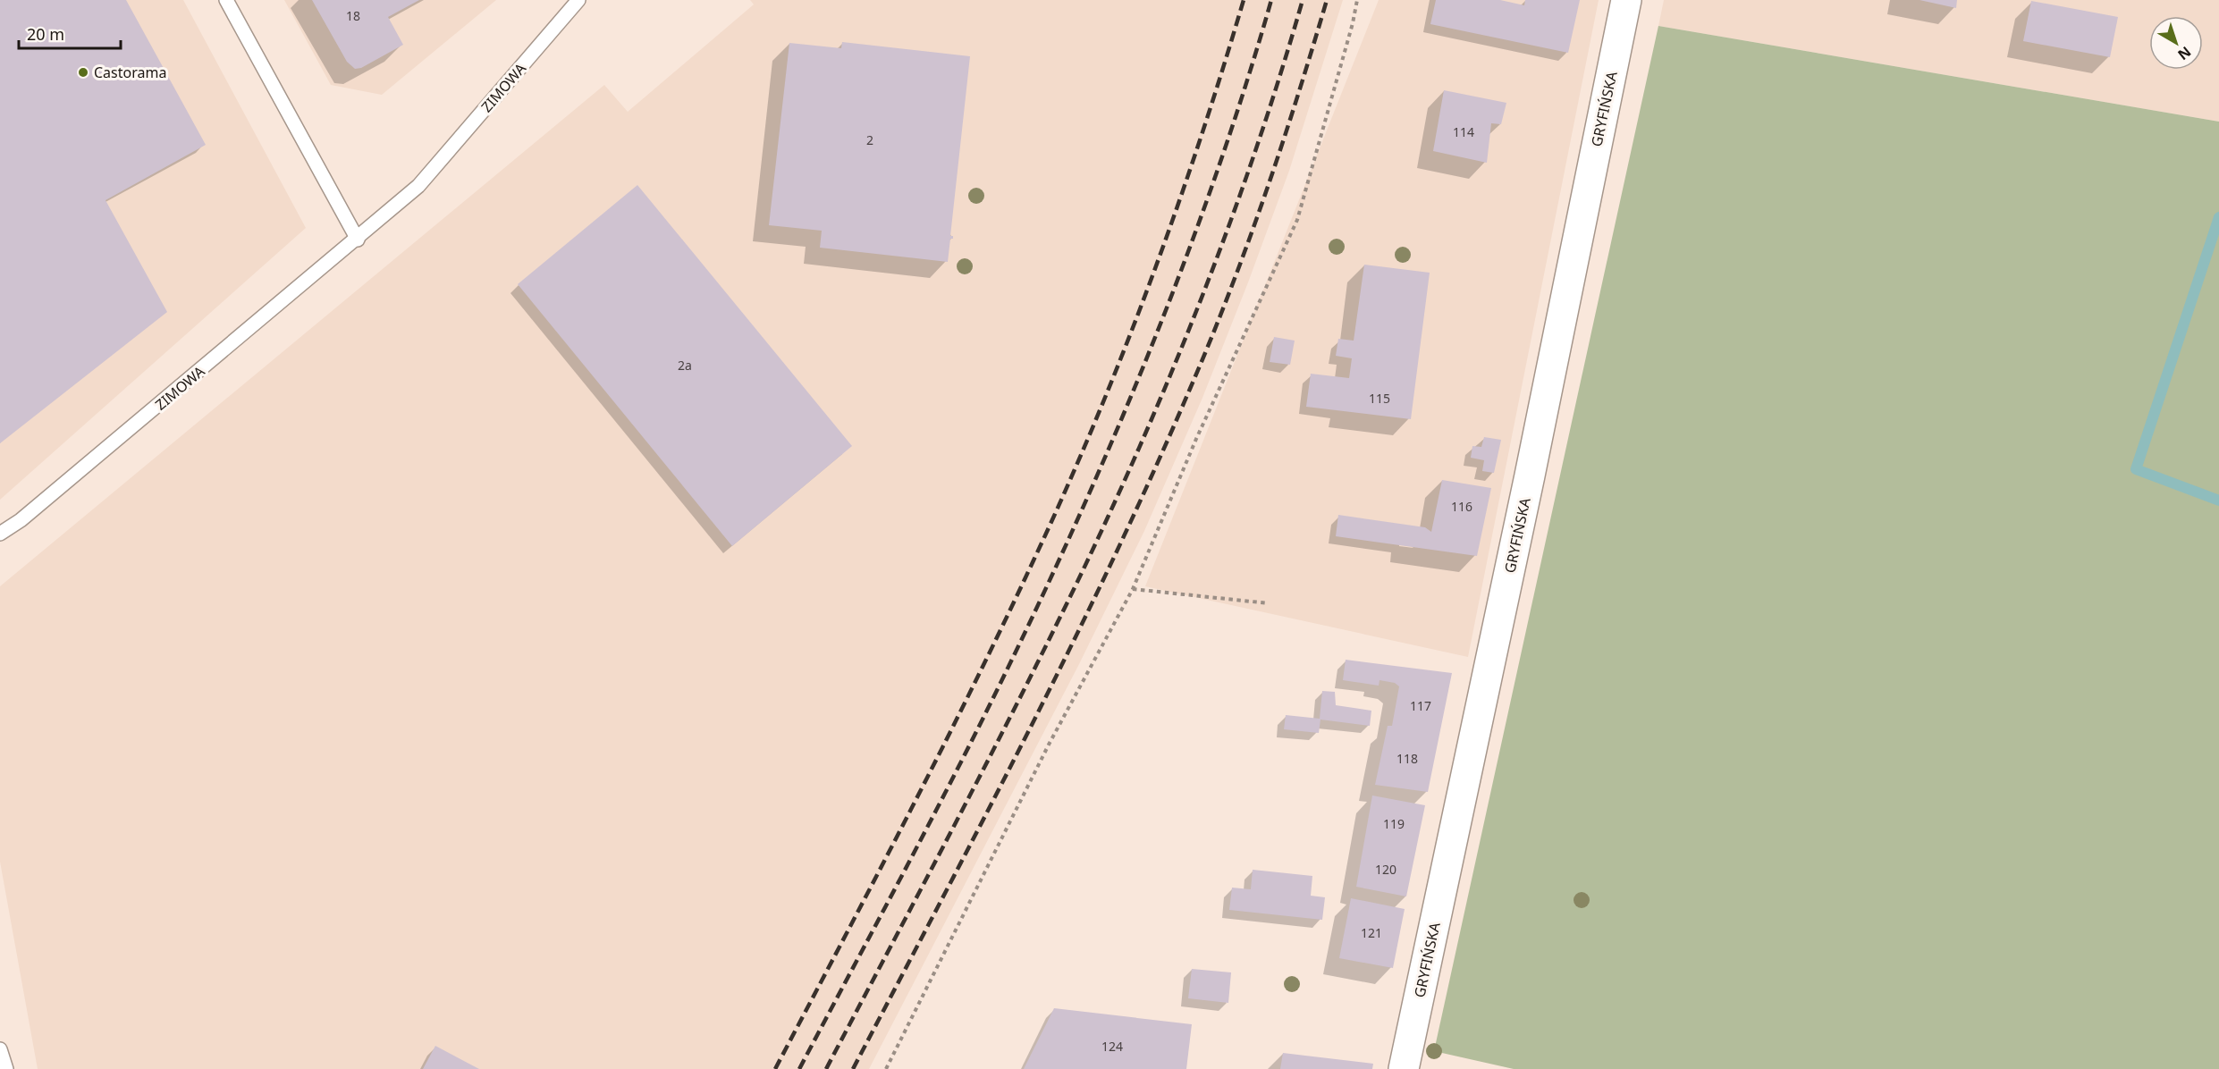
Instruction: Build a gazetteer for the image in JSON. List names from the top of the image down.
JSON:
{
  "streets": {
    "street": ["GRYFIŃSKA"],
    "lane": ["ZIMOWA"]
  },
  "places": ["Castorama"],
  "house_numbers": [
    "18",
    "114",
    "2",
    "2a",
    "115",
    "116",
    "117",
    "118",
    "119",
    "120",
    "121",
    "124"
  ],
  "scale_bar": "20 m",
  "north": "bottom right"
}
